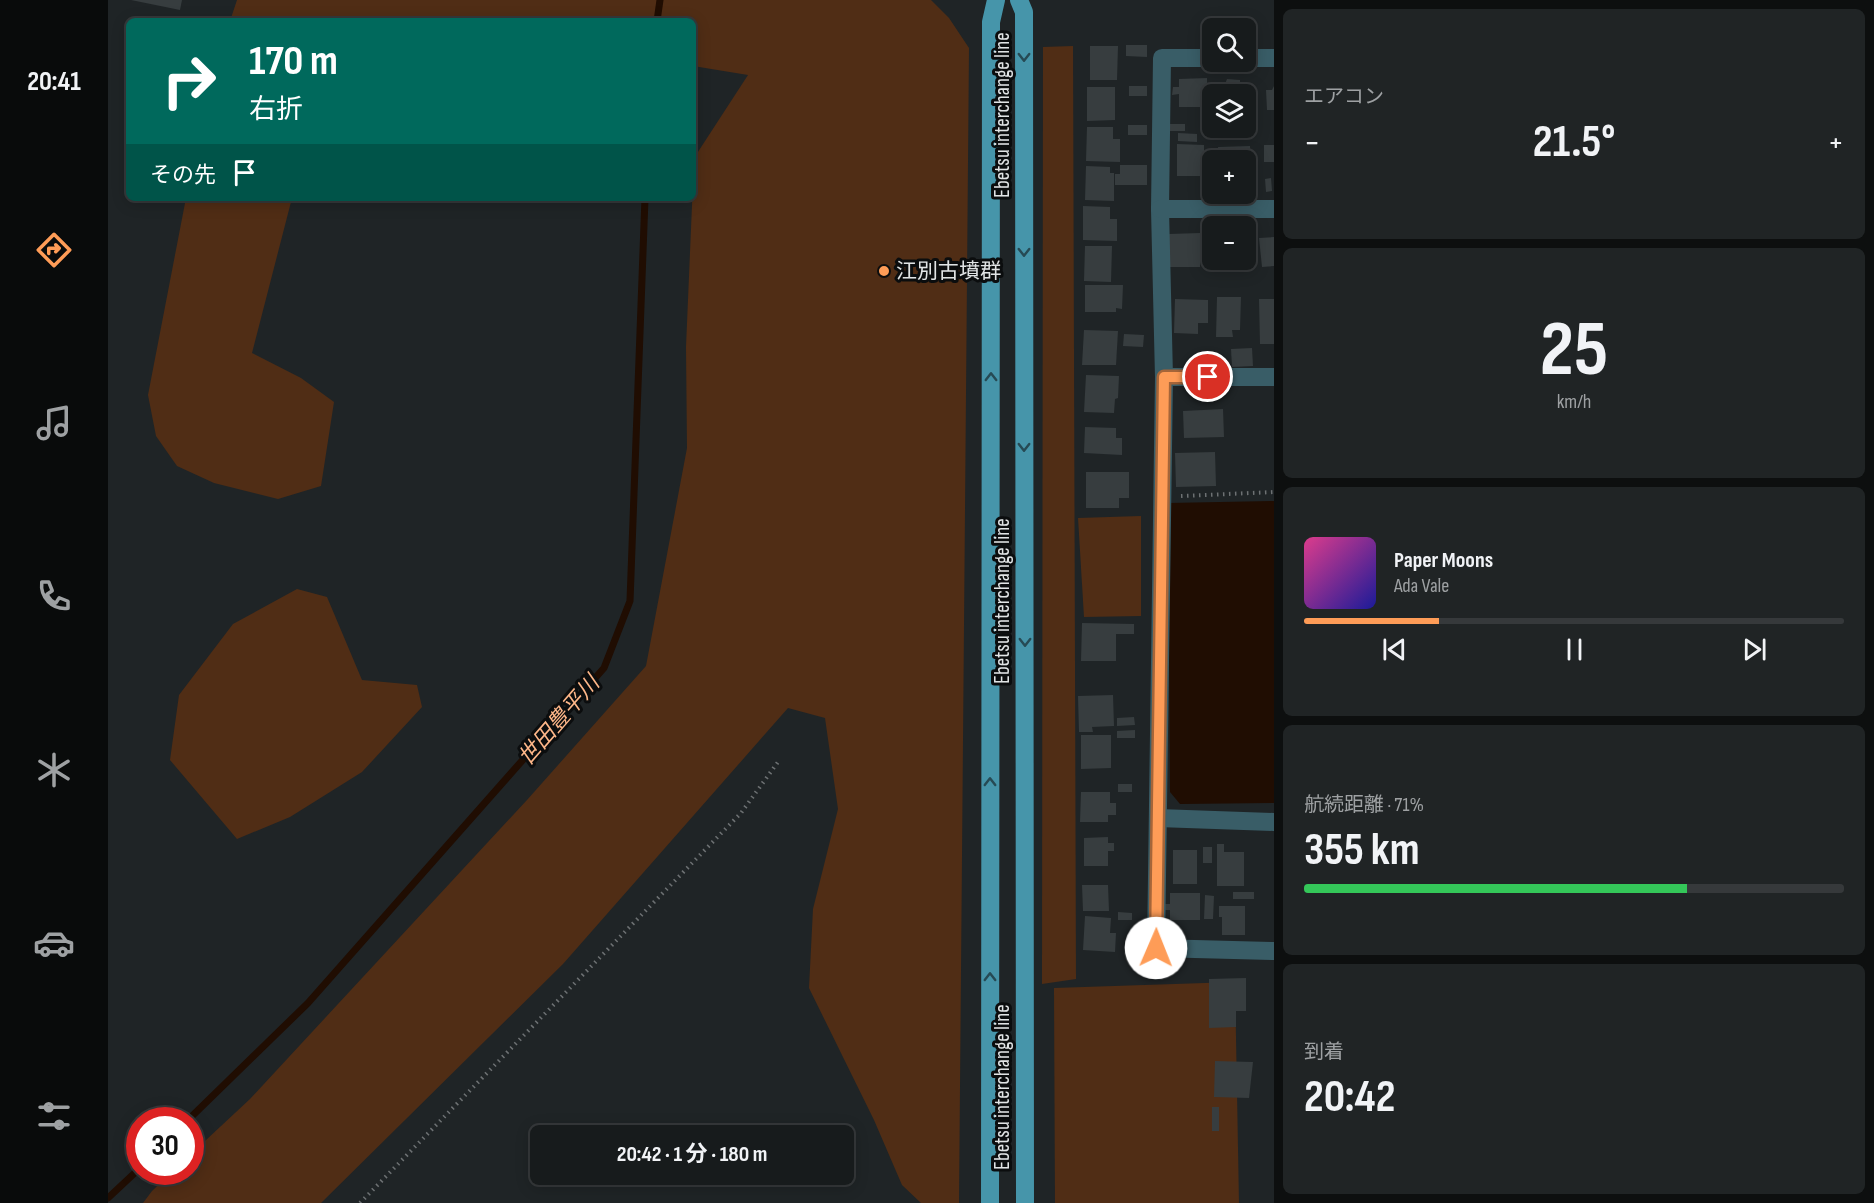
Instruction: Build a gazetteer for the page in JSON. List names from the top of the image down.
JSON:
{
  "streets": {
    "main road": ["Ebetsu interchange line"]
  },
  "water": ["世田豊平川"],
  "places": ["江別古墳群"],
  "page": {
    "tabs": "20:41",
    "tile": [
      "エアコン",
      ["25", "km/h"],
      ["航続距離 · 71%", "355 km"],
      ["到着", "20:42"]
    ],
    "map_buttons": ["+", "−"],
    "turn": ["170 m", "右折"],
    "heat": ["−", "21.5°", "+"],
    "then": "その先",
    "song": ["Paper Moons", "Ada Vale"],
    "limit": "30",
    "trip": "20:42 · 1 分 · 180 m"
  }
}
